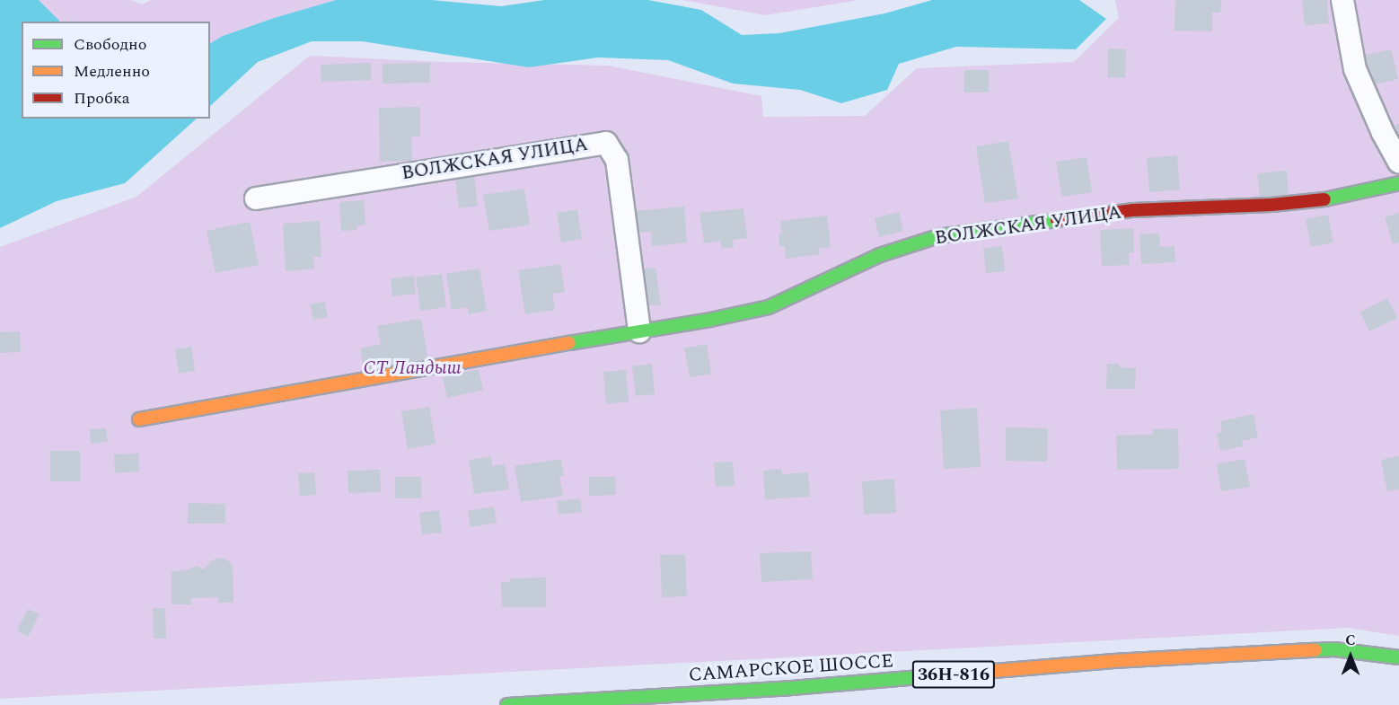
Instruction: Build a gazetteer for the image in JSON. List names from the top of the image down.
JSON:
{
  "streets": {
    "street": ["ВОЛЖСКАЯ УЛИЦА", "САМАРСКОЕ ШОССЕ", "36Н-816"]
  },
  "parks": ["СТ Ландыш"],
  "legend": ["Свободно", "Медленно", "Пробка"],
  "north": "top"
}
